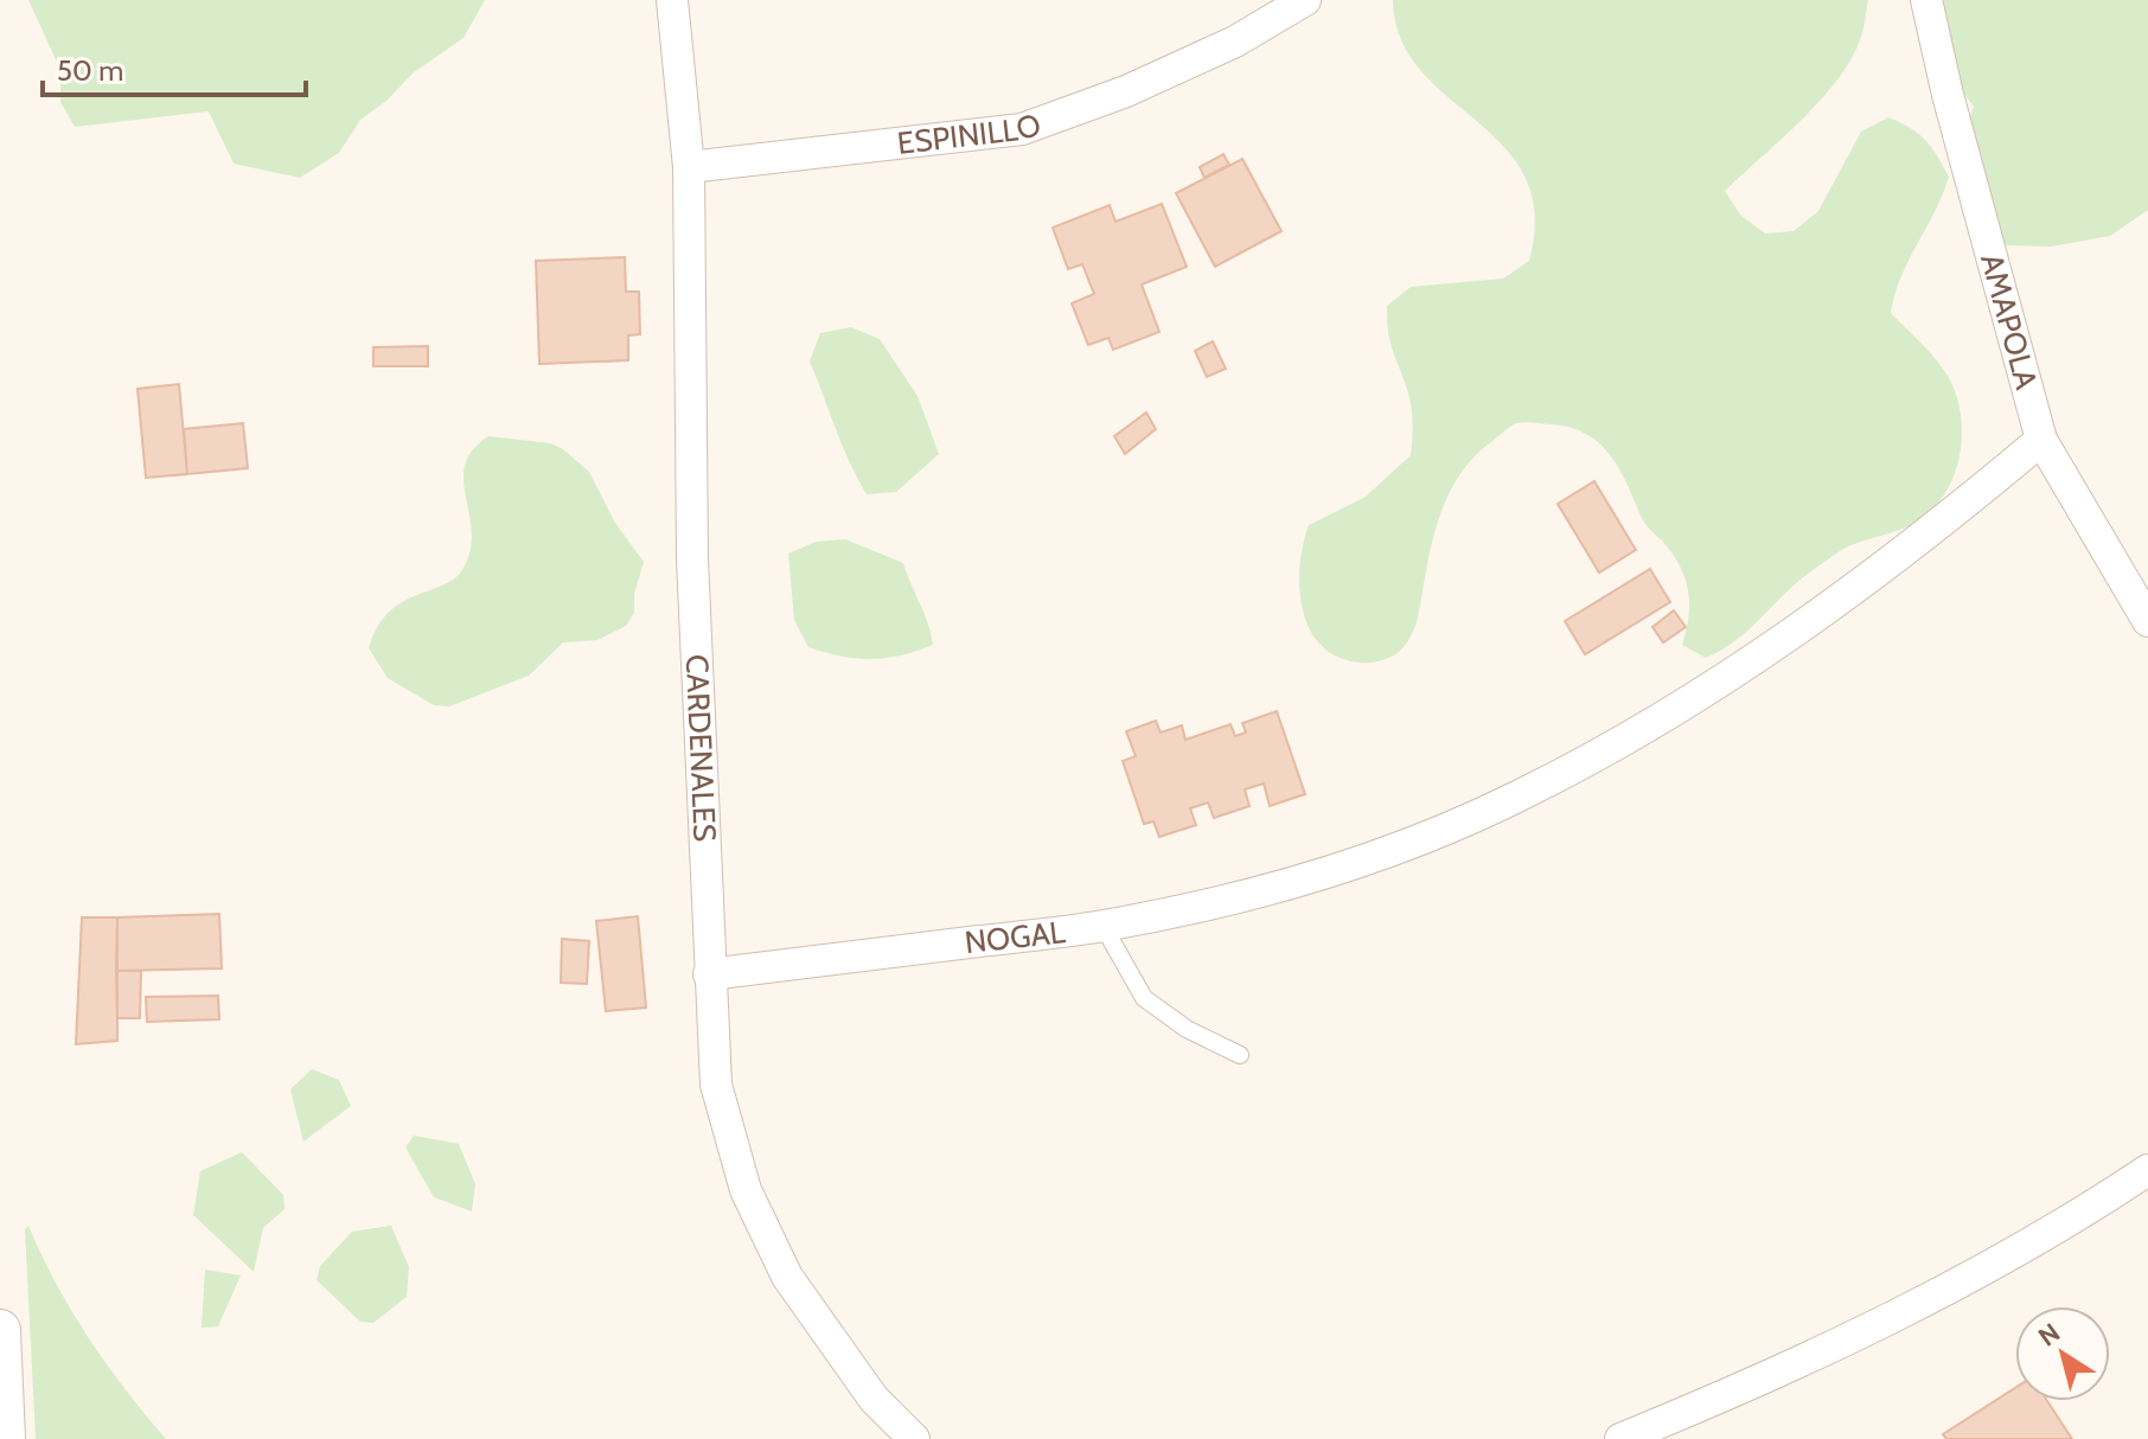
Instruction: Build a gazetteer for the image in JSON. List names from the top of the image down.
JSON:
{
  "streets": {
    "street": [
      "ESPINILLO",
      "AMAPOLA",
      "CARDENALES",
      "NOGAL"
    ]
  },
  "crossings": [
    ["ESPINILLO", "CARDENALES"],
    ["AMAPOLA", "NOGAL"],
    ["CARDENALES", "NOGAL"]
  ],
  "scale_bar": "50 m",
  "north": "top left"
}
